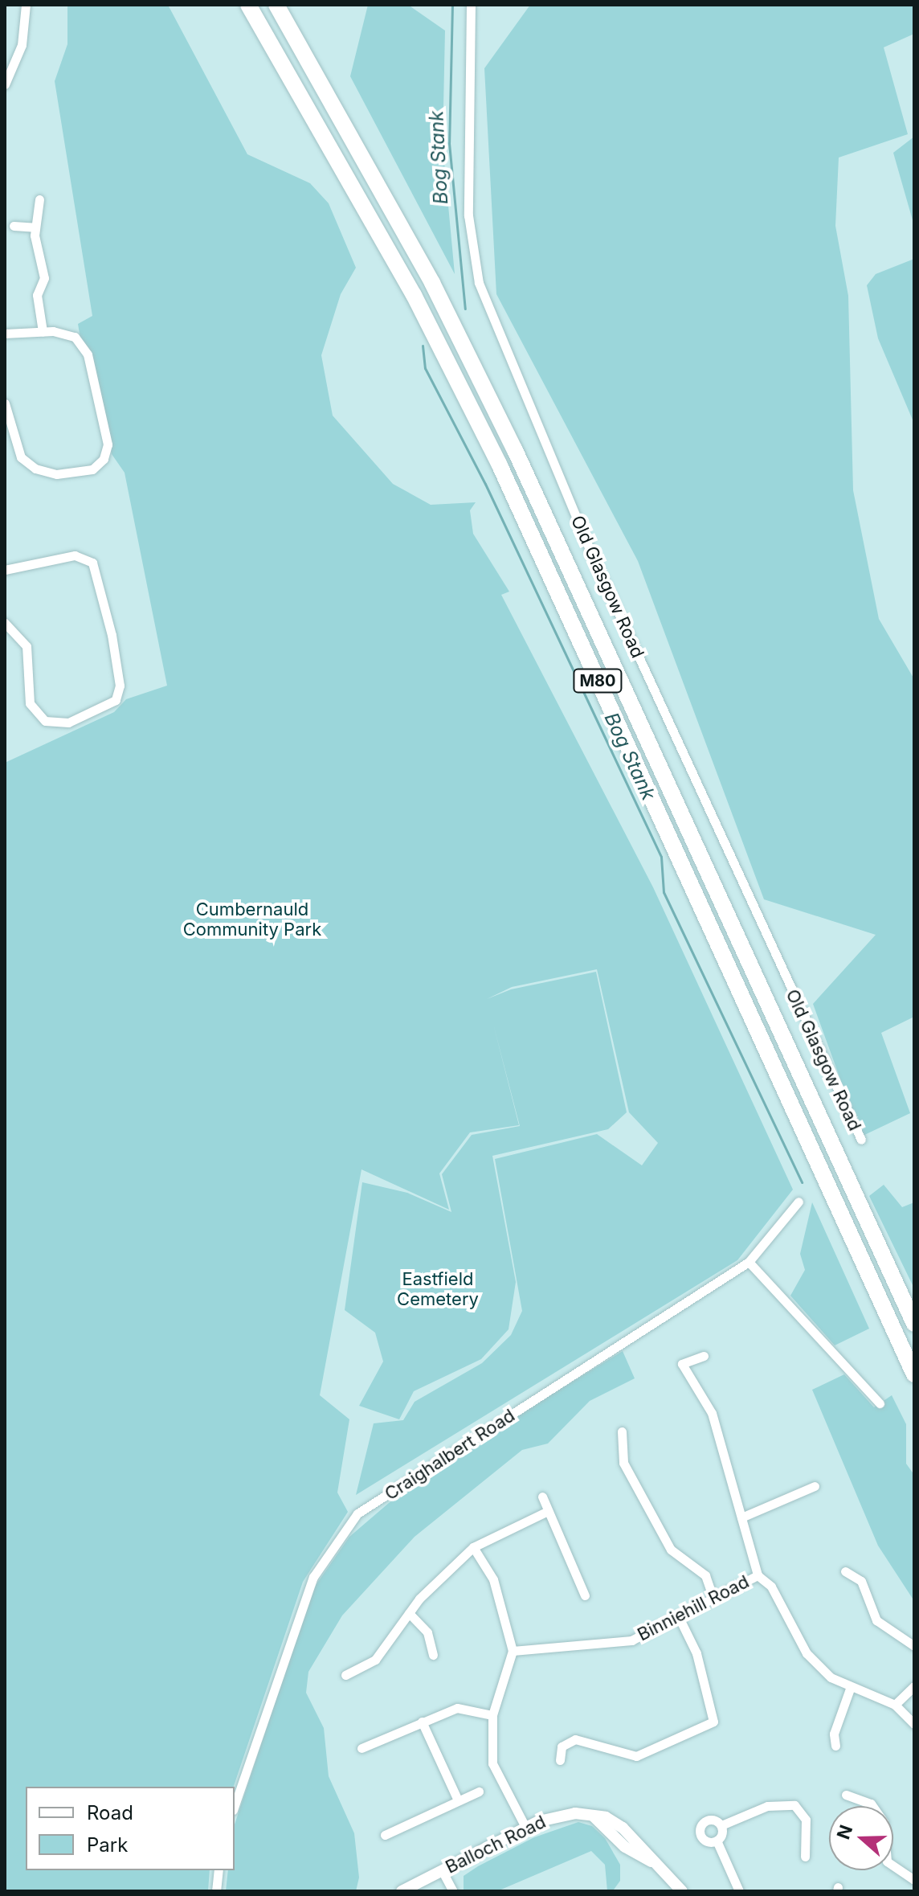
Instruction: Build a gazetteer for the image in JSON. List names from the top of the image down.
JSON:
{
  "streets": {
    "highway": ["M80"],
    "street": [
      "Old Glasgow Road",
      "Craighalbert Road",
      "Binniehill Road",
      "Balloch Road"
    ]
  },
  "water": ["Bog Stank"],
  "parks": ["Cumbernauld Community Park", "Eastfield Cemetery"],
  "legend": ["Road", "Park"],
  "north": "left"
}
